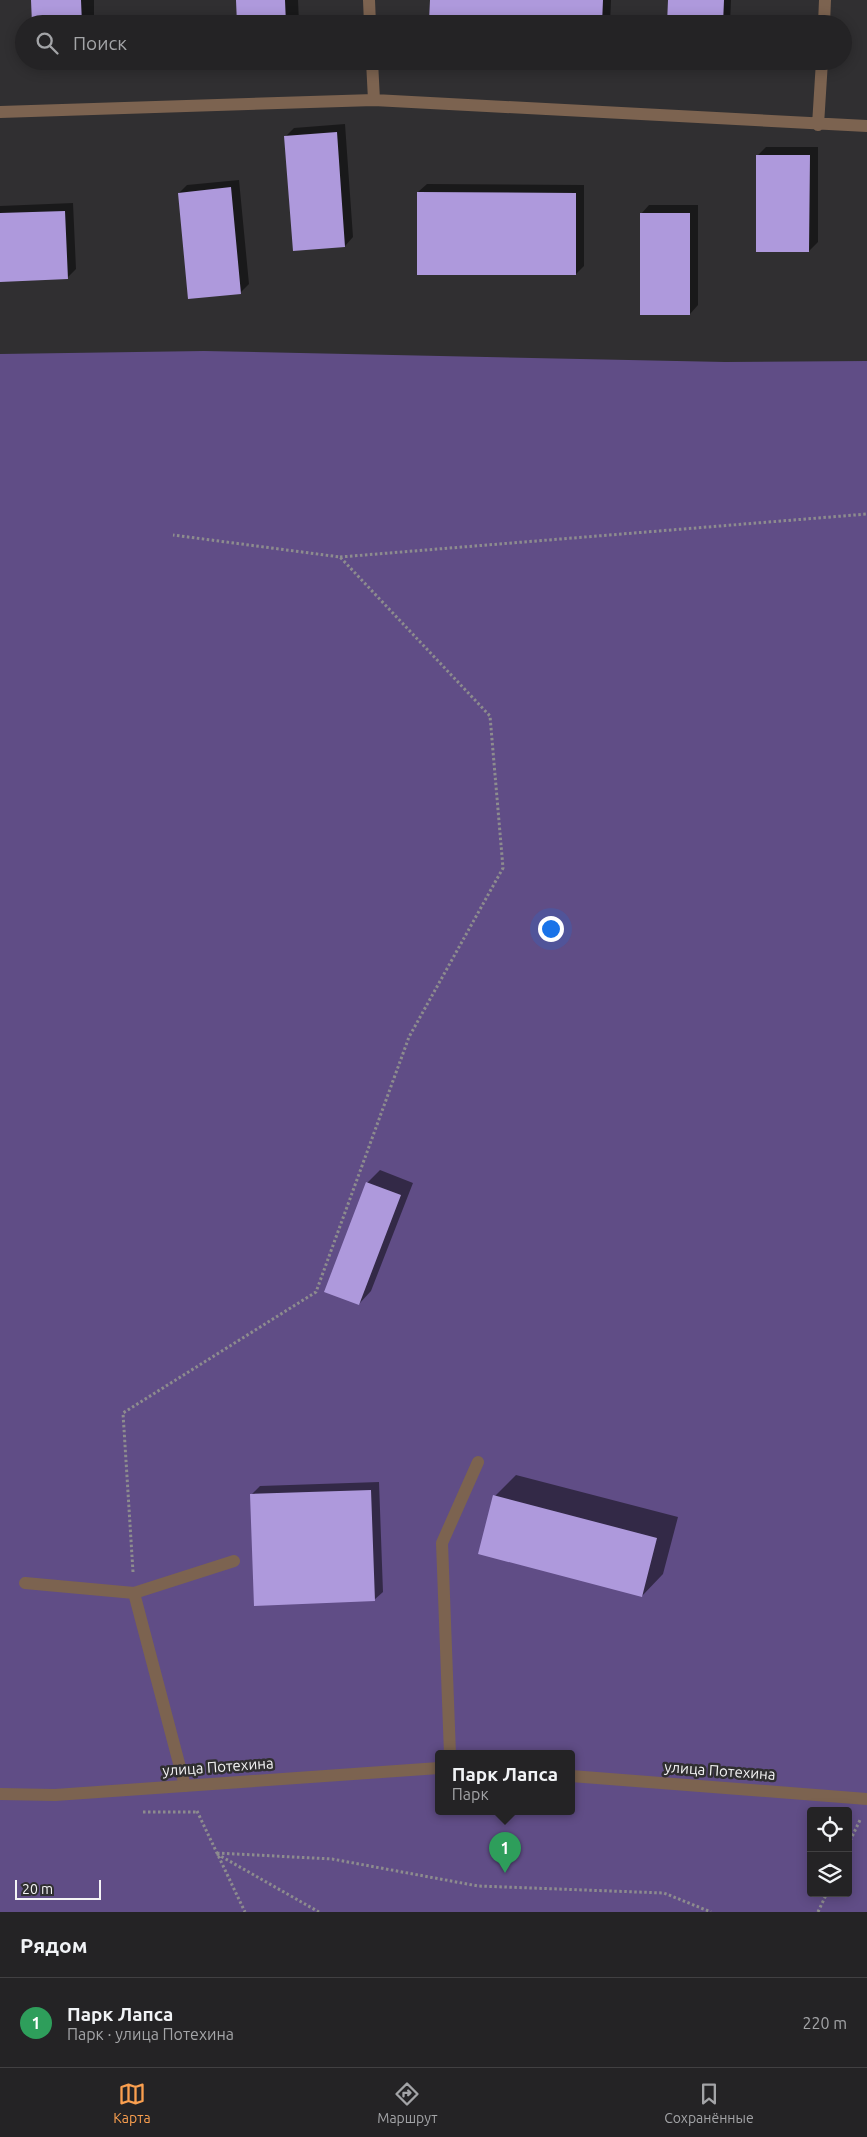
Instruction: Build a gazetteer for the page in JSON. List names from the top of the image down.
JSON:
{
  "streets": {
    "street": ["улица Потехина"]
  },
  "scale_bar": "20 m",
  "page": {
    "search": "Поиск",
    "popup": ["Парк Лапса", "Парк"],
    "pins": "1",
    "scale": "20 m",
    "heading": "Рядом",
    "list": [
      {
        "mark": "1",
        "name": "Парк Лапса",
        "note": "Парк · улица Потехина",
        "value": "220 m"
      }
    ],
    "nav": ["Карта", "Маршрут", "Сохранённые"]
  }
}
